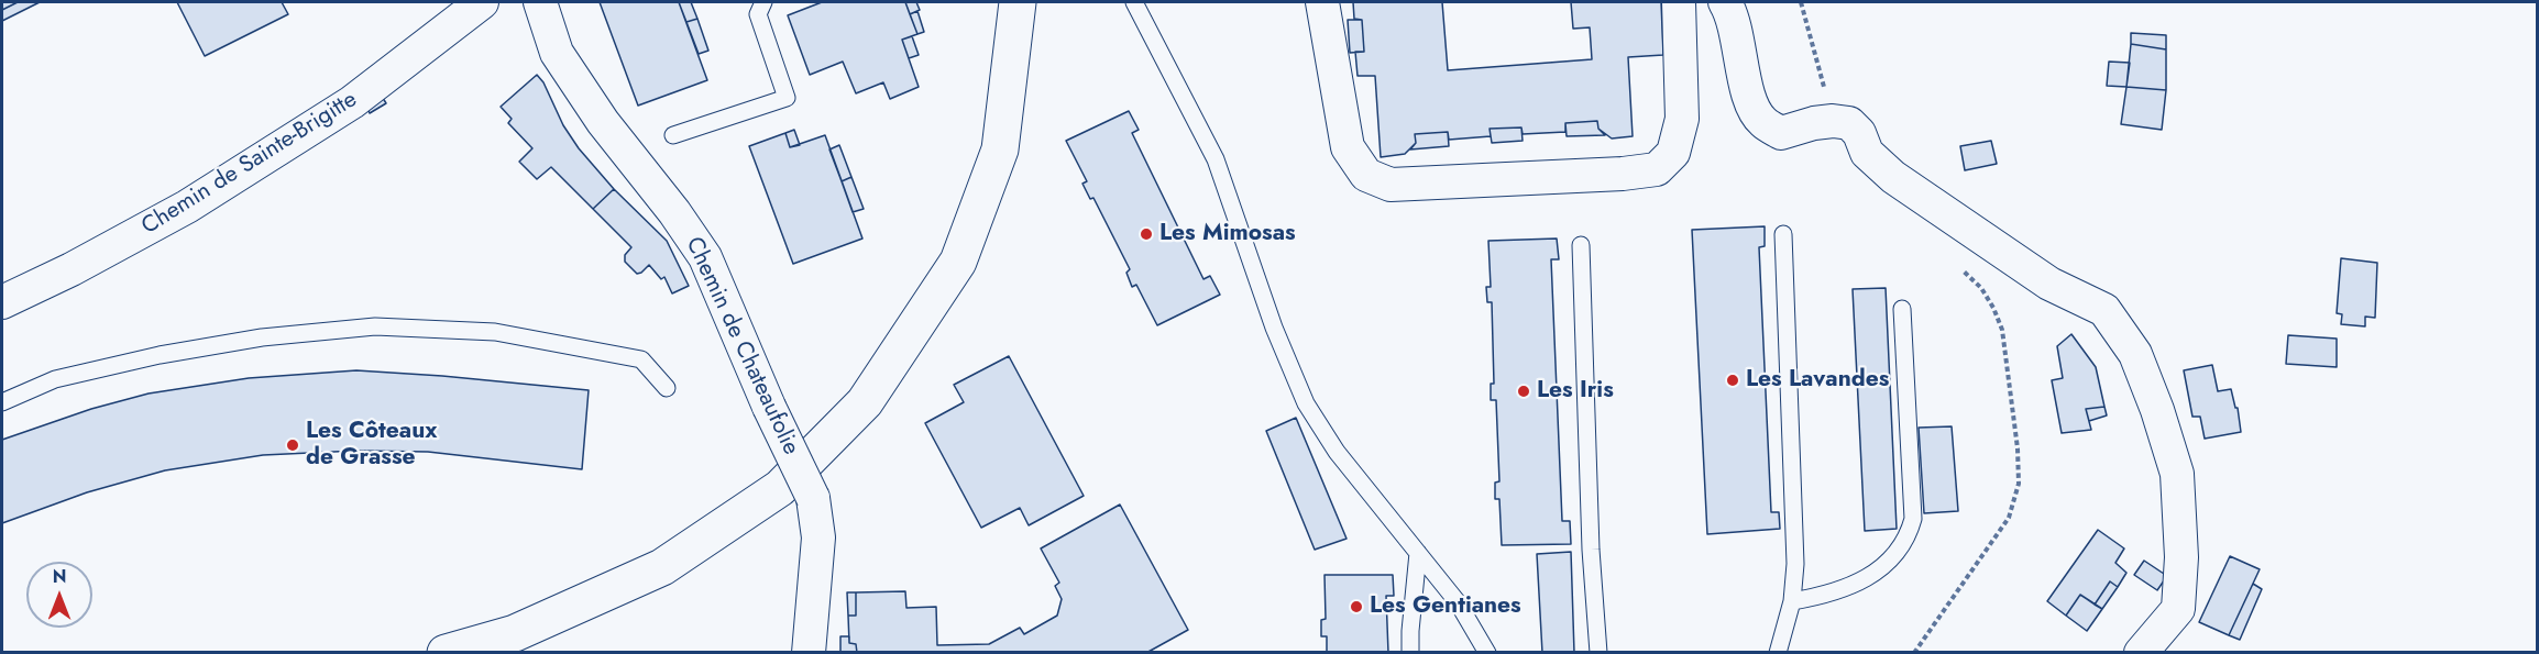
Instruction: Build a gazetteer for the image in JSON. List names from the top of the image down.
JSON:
{
  "streets": {
    "street": ["Chemin de Sainte-Brigitte", "Chemin de Chateaufolie"]
  },
  "places": [
    "Les Mimosas",
    "Les Lavandes",
    "Les Iris",
    "Les Côteaux de Grasse",
    "Les Gentianes"
  ],
  "north": "top"
}
